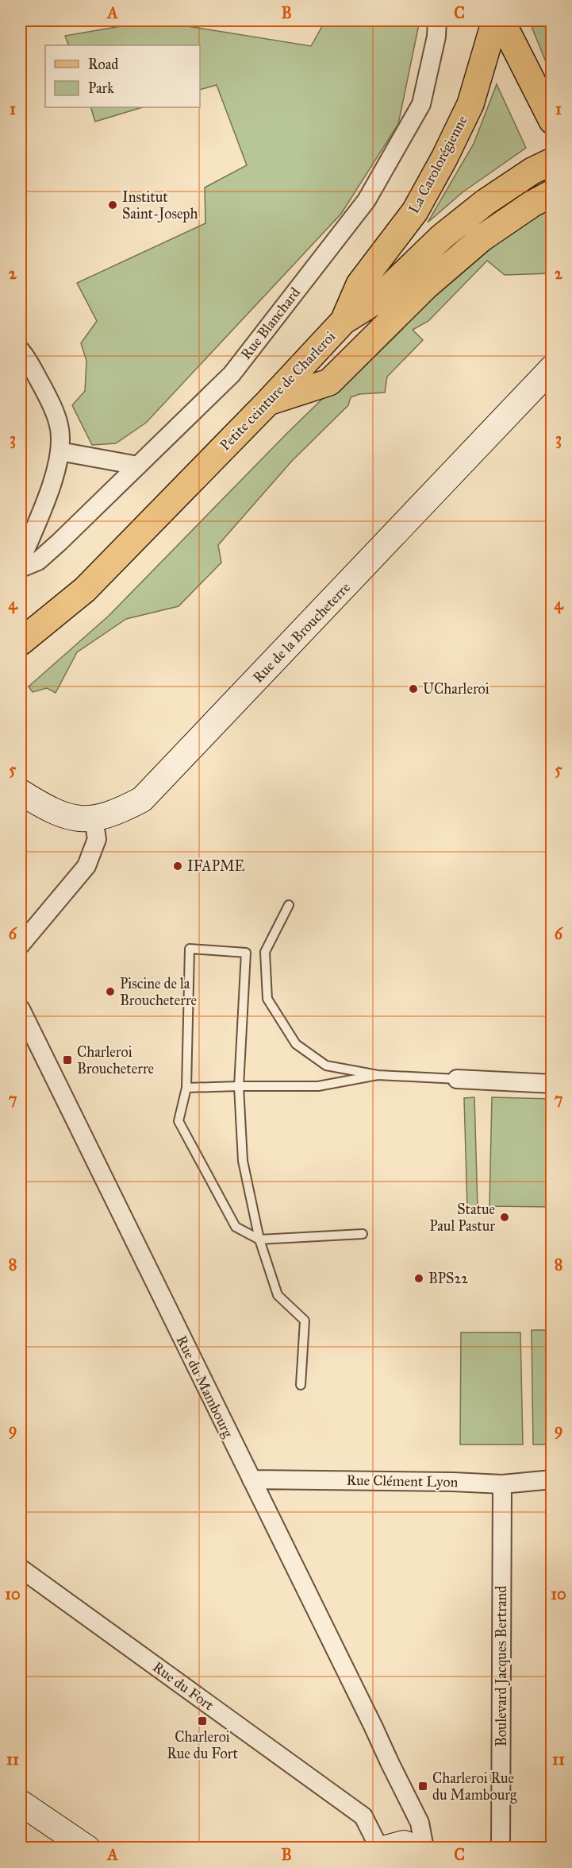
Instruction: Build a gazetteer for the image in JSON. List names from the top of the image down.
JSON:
{
  "streets": {
    "main road": ["La Carolorégienne", "Petite ceinture de Charleroi", "Rue de la Broucheterre"],
    "street": [
      "Rue Blanchard",
      "Rue du Mambourg",
      "Rue Clément Lyon",
      "Boulevard Jacques Bertrand",
      "Rue du Fort"
    ]
  },
  "crossings": [
    ["La Carolorégienne", "Petite ceinture de Charleroi"],
    ["Rue du Mambourg", "Rue Clément Lyon"],
    ["Rue Clément Lyon", "Boulevard Jacques Bertrand"]
  ],
  "places": {
    "other": [
      "Institut Saint-Joseph",
      "UCharleroi",
      "IFAPME",
      "Piscine de la Broucheterre",
      "Statue Paul Pastur",
      "BPS22"
    ],
    "transit": ["Charleroi Broucheterre", "Charleroi Rue du Fort", "Charleroi Rue du Mambourg"]
  },
  "legend": ["Road", "Park"],
  "grid": {
    "columns": ["A", "B", "C"],
    "rows": [
      "1",
      "2",
      "3",
      "4",
      "5",
      "6",
      "7",
      "8",
      "9",
      "10",
      "11"
    ]
  }
}
